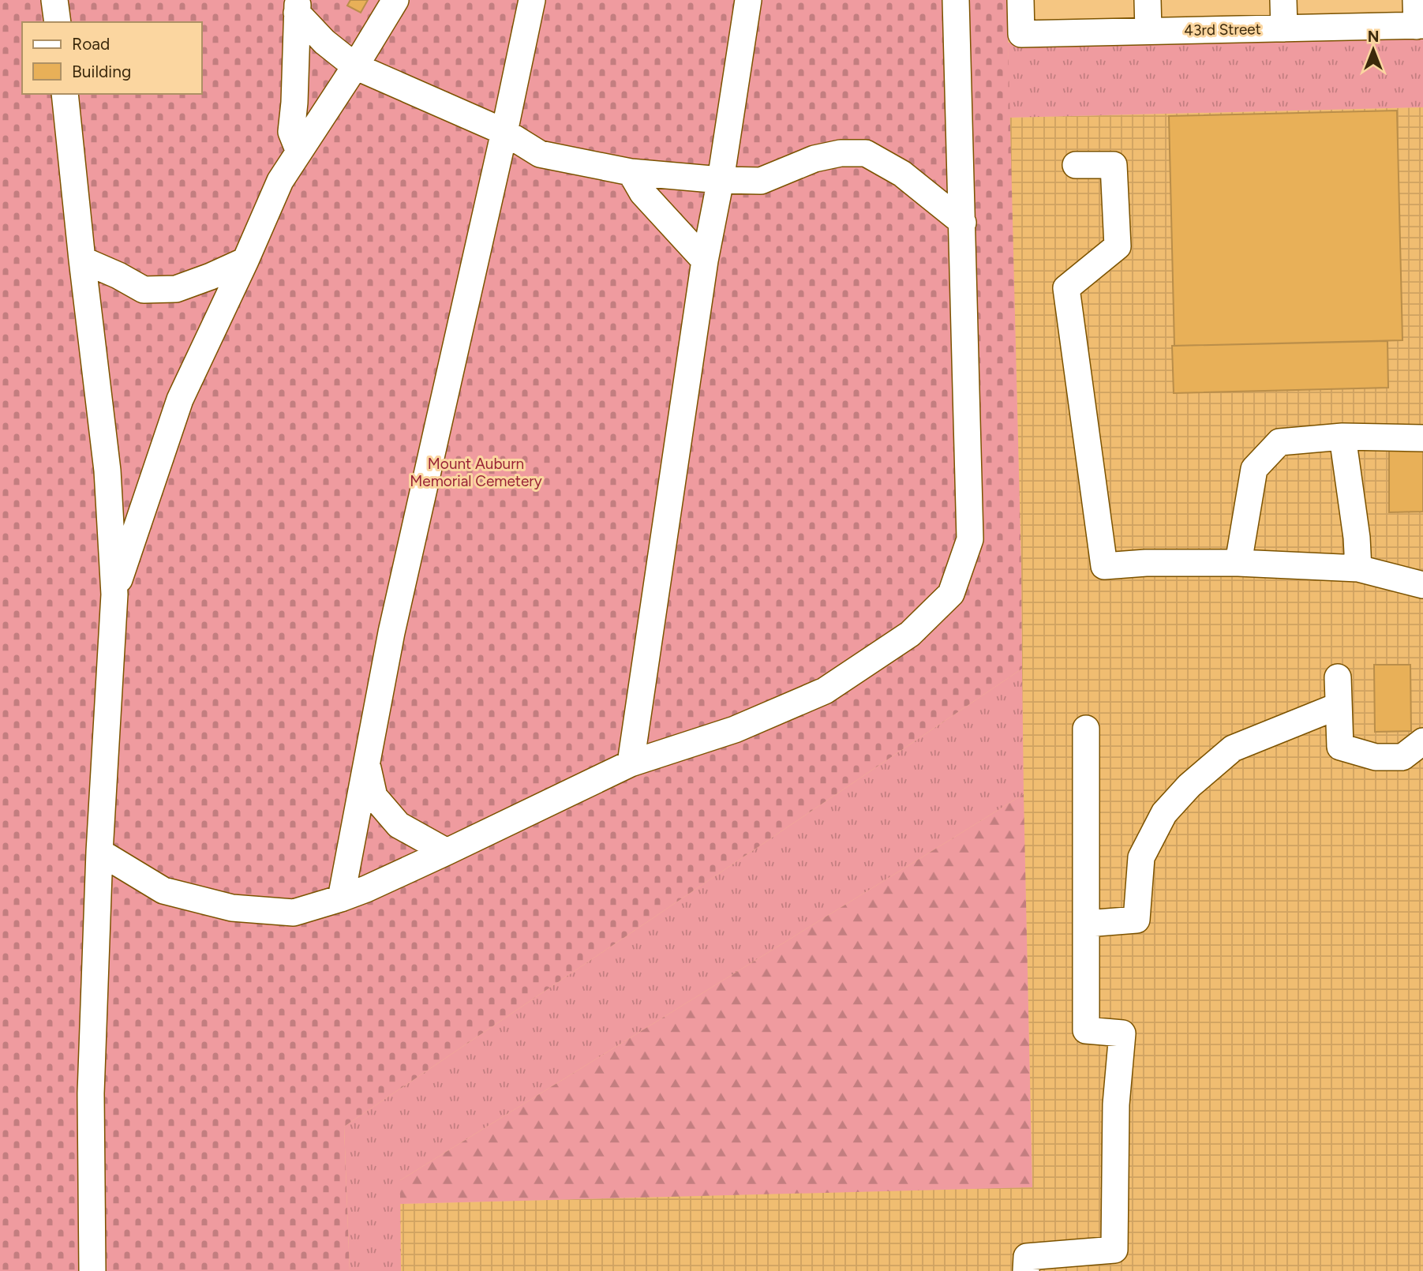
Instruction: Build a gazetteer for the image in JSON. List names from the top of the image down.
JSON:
{
  "streets": {
    "street": ["43rd Street"]
  },
  "parks": ["Mount Auburn Memorial Cemetery"],
  "legend": ["Road", "Building"],
  "north": "top"
}
